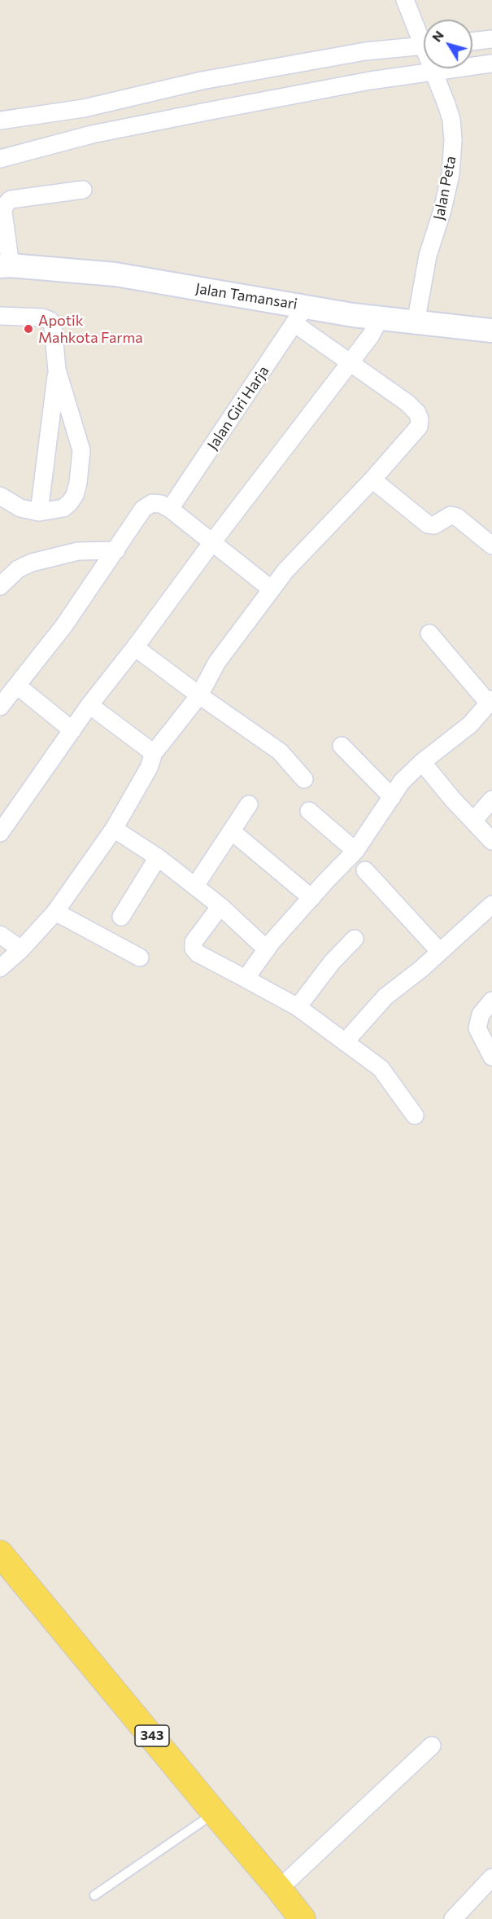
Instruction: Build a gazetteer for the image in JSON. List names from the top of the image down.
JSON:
{
  "streets": {
    "main road": ["Jalan Tamansari", "343"],
    "street": ["Jalan Peta", "Jalan Giri Harja"]
  },
  "crossings": [
    ["Jalan Peta", "Jalan Tamansari"],
    ["Jalan Tamansari", "Jalan Giri Harja"]
  ],
  "places": ["Apotik Mahkota Farma"],
  "north": "top left"
}
